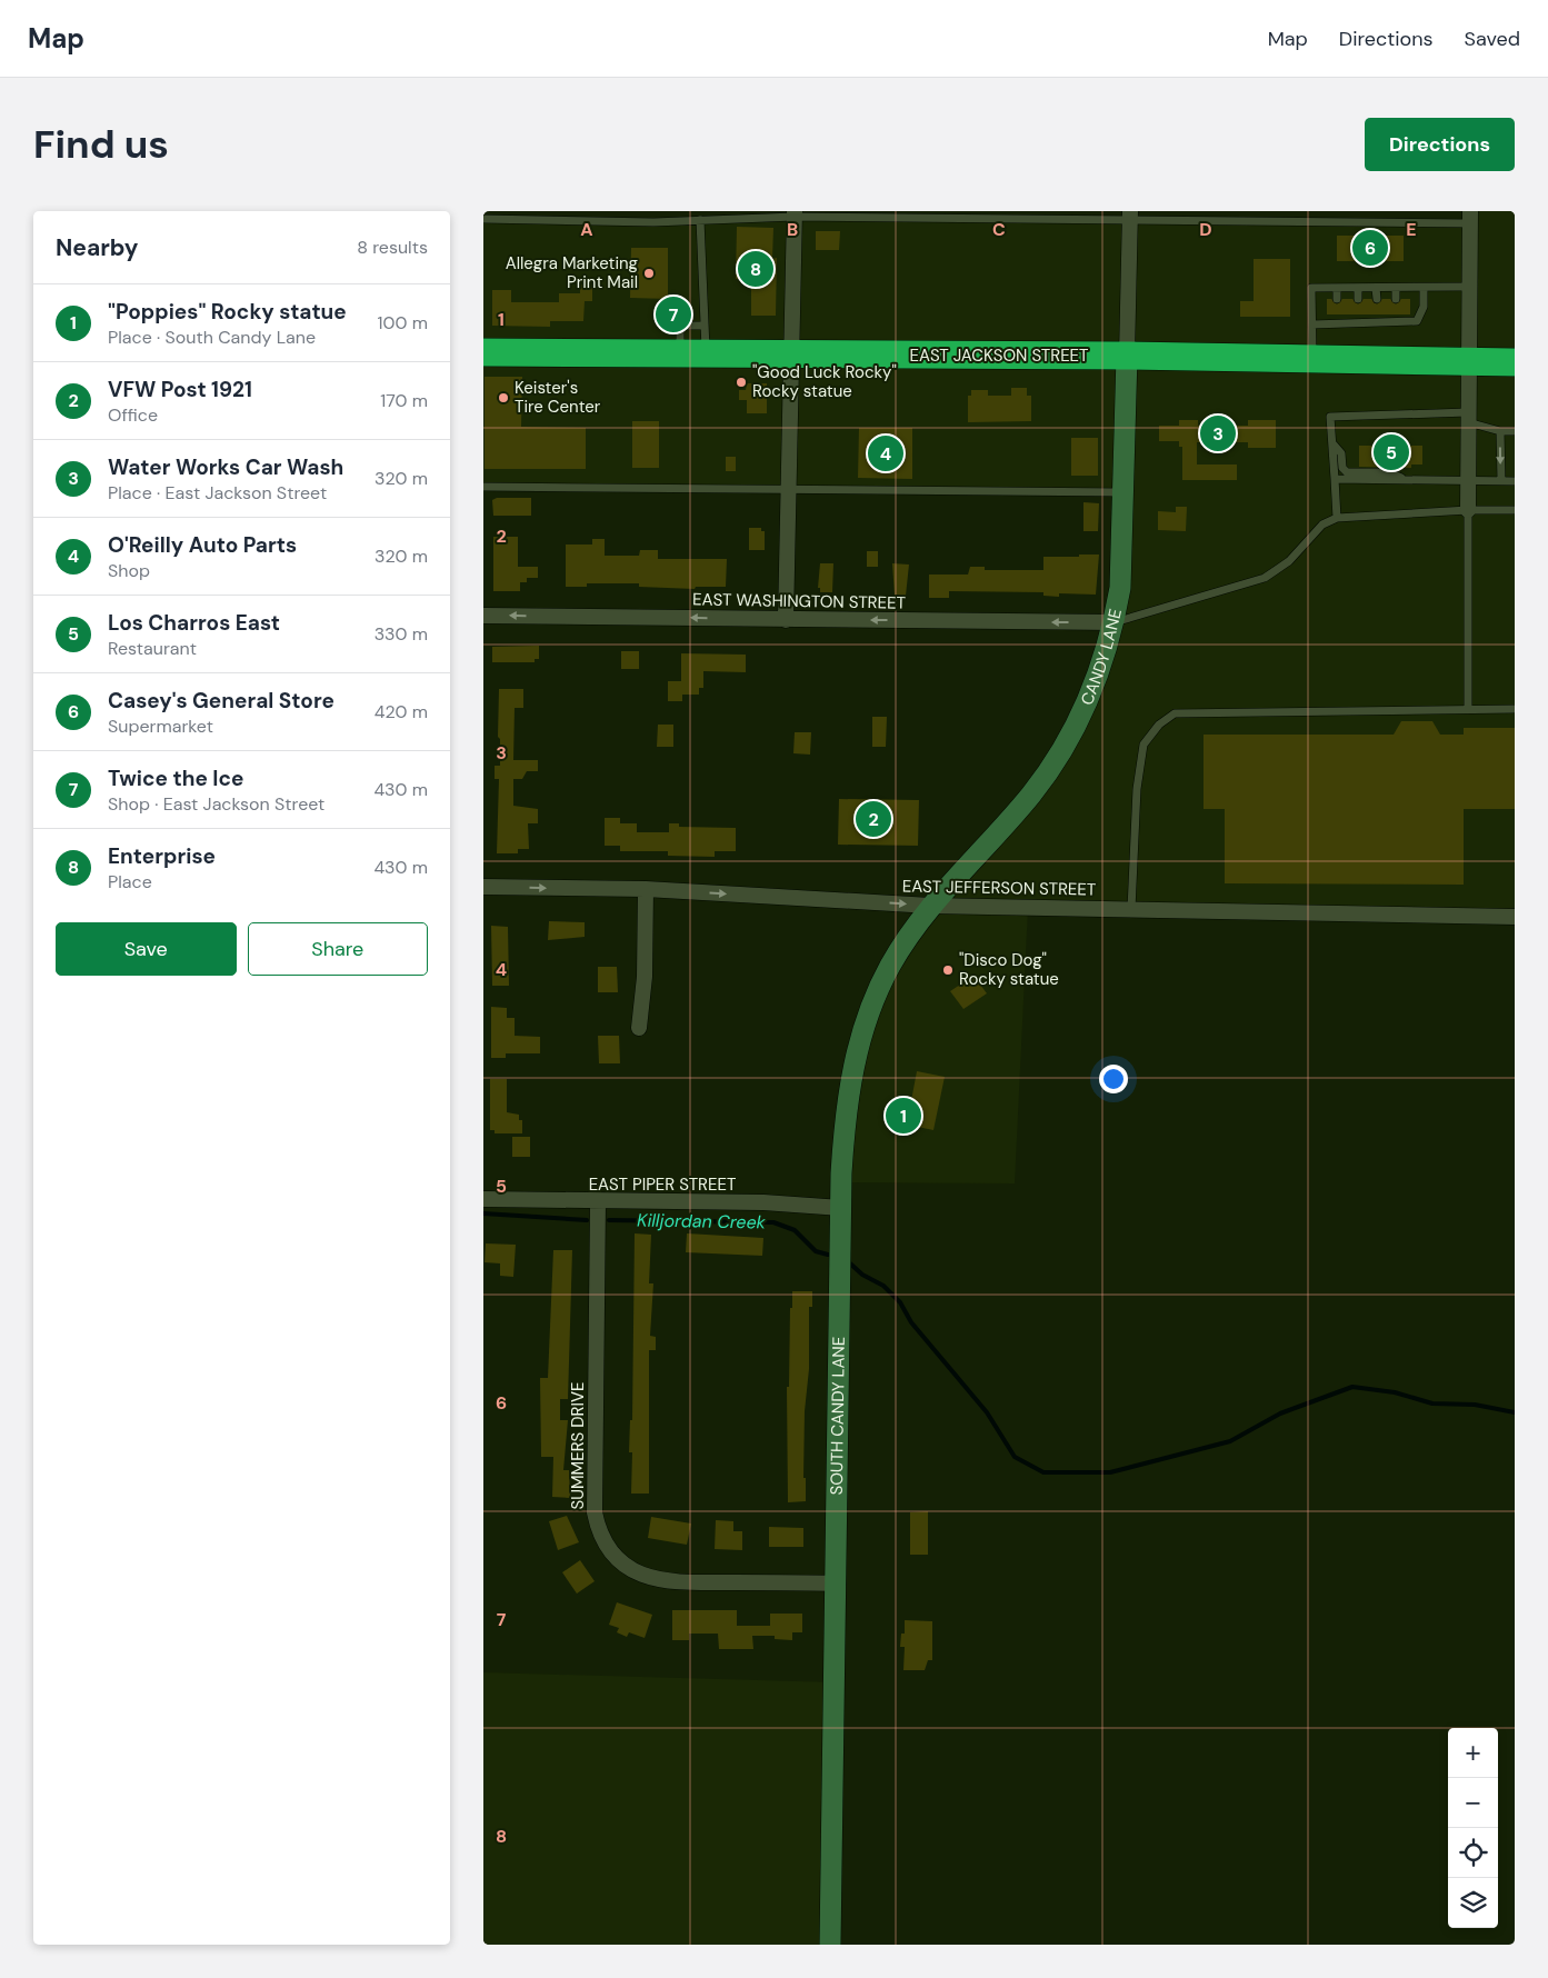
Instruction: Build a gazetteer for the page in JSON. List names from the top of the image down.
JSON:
{
  "streets": {
    "highway": ["EAST JACKSON STREET"],
    "main road": ["CANDY LANE", "SOUTH CANDY LANE"],
    "street": [
      "EAST WASHINGTON STREET",
      "EAST JEFFERSON STREET",
      "EAST PIPER STREET",
      "SUMMERS DRIVE"
    ]
  },
  "crossings": [
    ["EAST JACKSON STREET", "CANDY LANE"],
    ["EAST WASHINGTON STREET", "CANDY LANE"],
    ["CANDY LANE", "EAST JEFFERSON STREET"],
    ["CANDY LANE", "SOUTH CANDY LANE"],
    ["EAST JEFFERSON STREET", "SOUTH CANDY LANE"],
    ["EAST PIPER STREET", "SOUTH CANDY LANE"],
    ["EAST PIPER STREET", "SUMMERS DRIVE"],
    ["SOUTH CANDY LANE", "SUMMERS DRIVE"]
  ],
  "one_way": ["EAST WASHINGTON STREET", "EAST JEFFERSON STREET"],
  "water": ["Killjordan Creek"],
  "places": [
    "Allegra Marketing Print Mail",
    "\"Good Luck Rocky\" Rocky statue",
    "Keister's Tire Center",
    "\"Disco Dog\" Rocky statue"
  ],
  "page": {
    "header": "Map",
    "nav": ["Map", "Directions", "Saved"],
    "buttons": [
      "Directions",
      ["Save", "Share"]
    ],
    "title": "Find us",
    "heading": ["Nearby", "8 results"],
    "pins": [
      "6",
      "8",
      "7",
      "3",
      "5",
      "4",
      "2",
      "1"
    ],
    "list": [
      {
        "mark": "1",
        "name": "\"Poppies\" Rocky statue",
        "note": "Place · South Candy Lane",
        "value": "100 m"
      },
      {
        "mark": "2",
        "name": "VFW Post 1921",
        "note": "Office",
        "value": "170 m"
      },
      {
        "mark": "3",
        "name": "Water Works Car Wash",
        "note": "Place · East Jackson Street",
        "value": "320 m"
      },
      {
        "mark": "4",
        "name": "O'Reilly Auto Parts",
        "note": "Shop",
        "value": "320 m"
      },
      {
        "mark": "5",
        "name": "Los Charros East",
        "note": "Restaurant",
        "value": "330 m"
      },
      {
        "mark": "6",
        "name": "Casey's General Store",
        "note": "Supermarket",
        "value": "420 m"
      },
      {
        "mark": "7",
        "name": "Twice the Ice",
        "note": "Shop · East Jackson Street",
        "value": "430 m"
      },
      {
        "mark": "8",
        "name": "Enterprise",
        "note": "Place",
        "value": "430 m"
      }
    ],
    "map_buttons": ["+", "−"]
  },
  "grid": {
    "columns": [
      "A",
      "B",
      "C",
      "D",
      "E"
    ],
    "rows": [
      "1",
      "2",
      "3",
      "4",
      "5",
      "6",
      "7",
      "8"
    ]
  }
}
